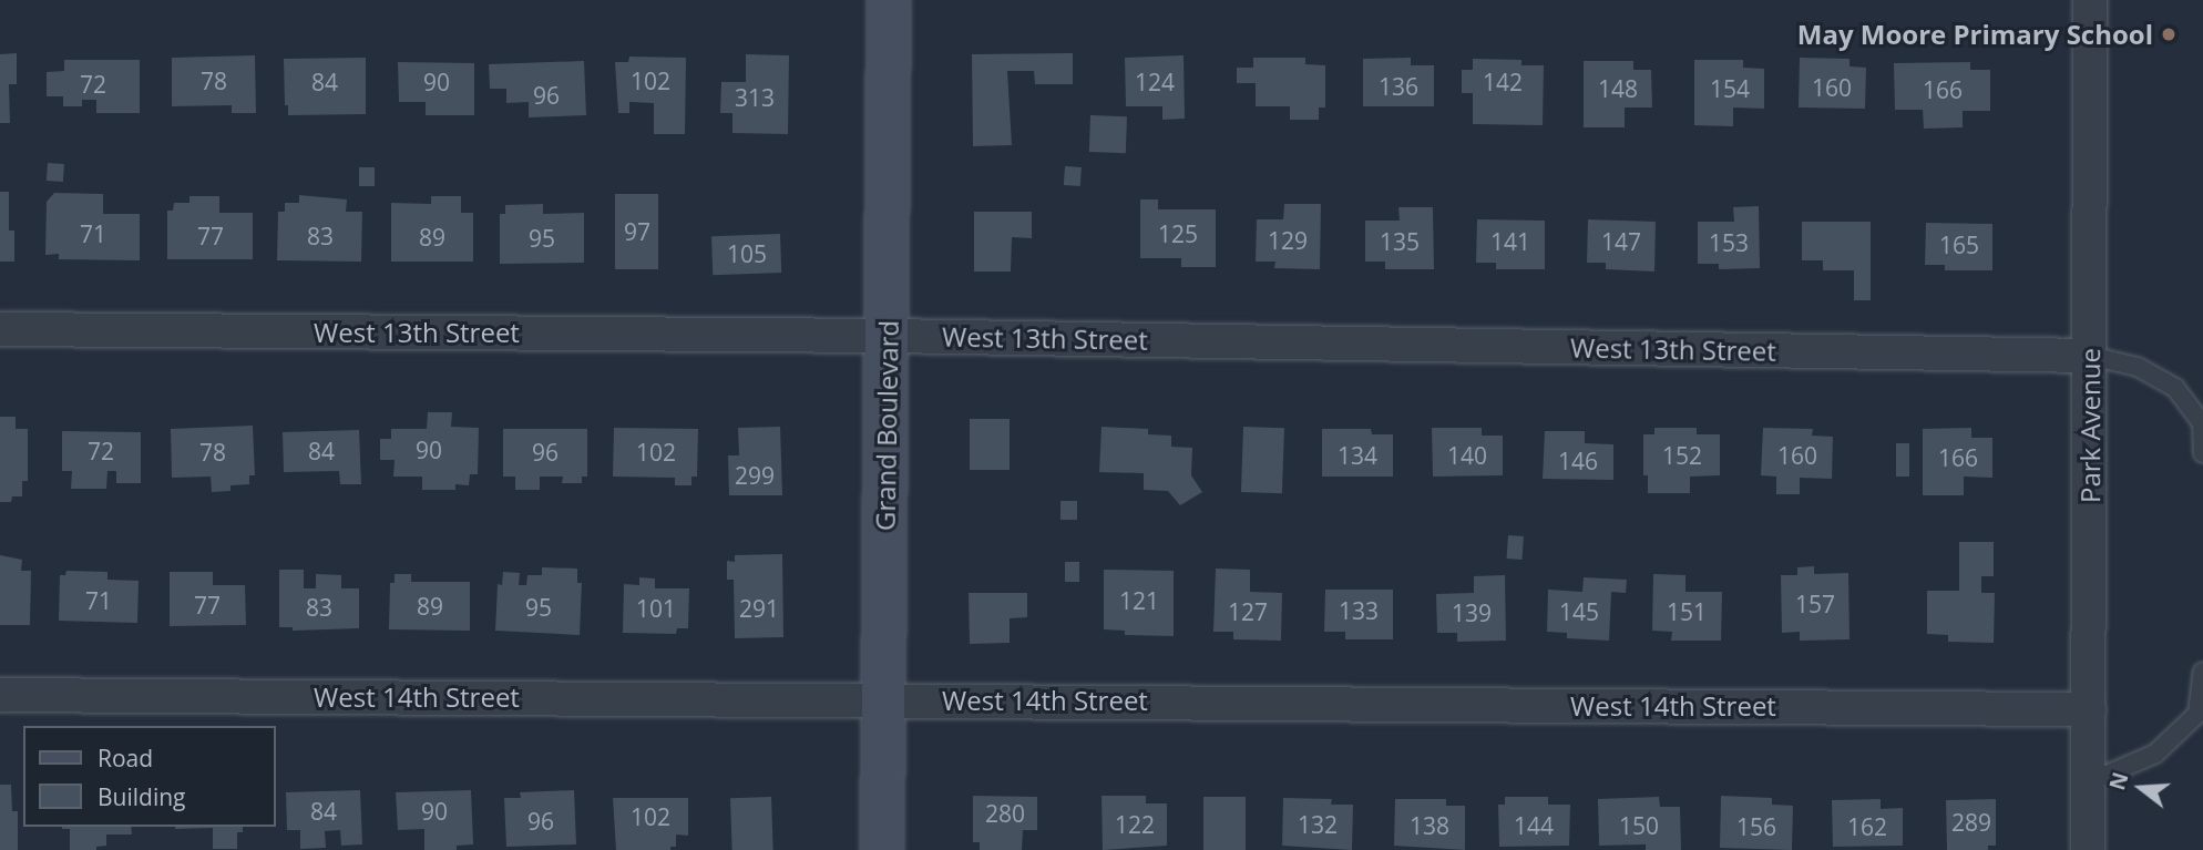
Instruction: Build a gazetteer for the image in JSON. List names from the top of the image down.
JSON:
{
  "streets": {
    "street": [
      "West 13th Street",
      "Grand Boulevard",
      "Park Avenue",
      "West 14th Street"
    ]
  },
  "crossings": [
    ["West 13th Street", "Grand Boulevard"],
    ["West 13th Street", "Park Avenue"],
    ["Grand Boulevard", "West 14th Street"],
    ["Park Avenue", "West 14th Street"]
  ],
  "places": ["May Moore Primary School"],
  "house_numbers": [
    "78",
    "102",
    "84",
    "90",
    "124",
    "142",
    "72",
    "136",
    "160",
    "148",
    "154",
    "166",
    "96",
    "313",
    "97",
    "71",
    "125",
    "77",
    "83",
    "89",
    "95",
    "129",
    "135",
    "141",
    "147",
    "153",
    "165",
    "105",
    "90",
    "72",
    "84",
    "78",
    "96",
    "102",
    "134",
    "140",
    "152",
    "160",
    "166",
    "146",
    "299",
    "71",
    "121",
    "157",
    "77",
    "89",
    "83",
    "95",
    "101",
    "291",
    "133",
    "127",
    "145",
    "151",
    "139",
    "84",
    "90",
    "280",
    "102",
    "96",
    "289",
    "122",
    "132",
    "138",
    "144",
    "150",
    "156",
    "162"
  ],
  "legend": ["Road", "Building"],
  "north": "left"
}
